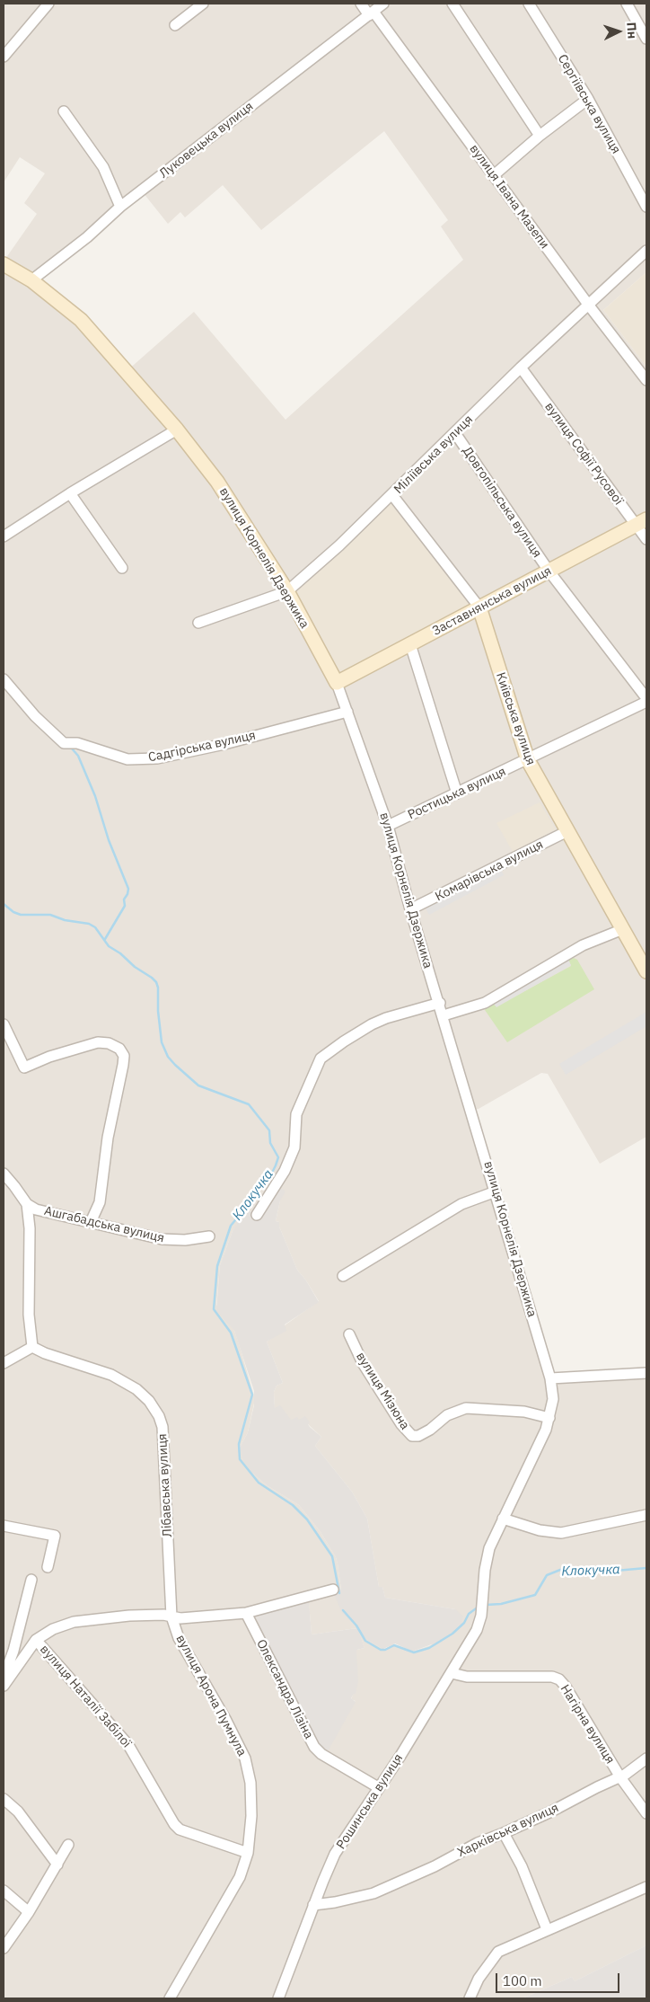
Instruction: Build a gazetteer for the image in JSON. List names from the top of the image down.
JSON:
{
  "streets": {
    "street": [
      "Сергіївська вулиця",
      "Луковецька вулиця",
      "вулиця Івана Мазепи",
      "вулиця Софії Русової",
      "Міліївська вулиця",
      "Довгопільська вулиця",
      "вулиця Корнелія Дзержика",
      "Заставнянська вулиця",
      "Київська вулиця",
      "Садгірська вулиця",
      "Ростицька вулиця",
      "Комарівська вулиця",
      "Ашгабадська вулиця",
      "вулиця Мізюна",
      "Лібавська вулиця",
      "Олександра Лізіна",
      "вулиця Арона Пумнула",
      "вулиця Наталії Забілої",
      "Нагірна вулиця",
      "Рошинська вулиця",
      "Харківська вулиця"
    ]
  },
  "crossings": [
    ["Луковецька вулиця", "вулиця Івана Мазепи"],
    ["Луковецька вулиця", "вулиця Корнелія Дзержика"],
    ["вулиця Івана Мазепи", "Міліївська вулиця"],
    ["вулиця Софії Русової", "Міліївська вулиця"],
    ["вулиця Софії Русової", "Заставнянська вулиця"],
    ["Міліївська вулиця", "Довгопільська вулиця"],
    ["Міліївська вулиця", "вулиця Корнелія Дзержика"],
    ["Міліївська вулиця", "Київська вулиця"],
    ["Довгопільська вулиця", "Заставнянська вулиця"],
    ["Довгопільська вулиця", "Ростицька вулиця"],
    ["вулиця Корнелія Дзержика", "Заставнянська вулиця"],
    ["вулиця Корнелія Дзержика", "Садгірська вулиця"],
    ["вулиця Корнелія Дзержика", "Ростицька вулиця"],
    ["вулиця Корнелія Дзержика", "Комарівська вулиця"],
    ["вулиця Корнелія Дзержика", "вулиця Мізюна"],
    ["вулиця Корнелія Дзержика", "Рошинська вулиця"],
    ["Заставнянська вулиця", "Київська вулиця"],
    ["Київська вулиця", "Ростицька вулиця"],
    ["Київська вулиця", "Комарівська вулиця"],
    ["Лібавська вулиця", "вулиця Арона Пумнула"],
    ["Олександра Лізіна", "Рошинська вулиця"],
    ["вулиця Арона Пумнула", "вулиця Наталії Забілої"],
    ["Нагірна вулиця", "Рошинська вулиця"],
    ["Нагірна вулиця", "Харківська вулиця"],
    ["Рошинська вулиця", "Харківська вулиця"]
  ],
  "water": ["Клокучка"],
  "scale_bar": "100 m",
  "north": "right"
}
